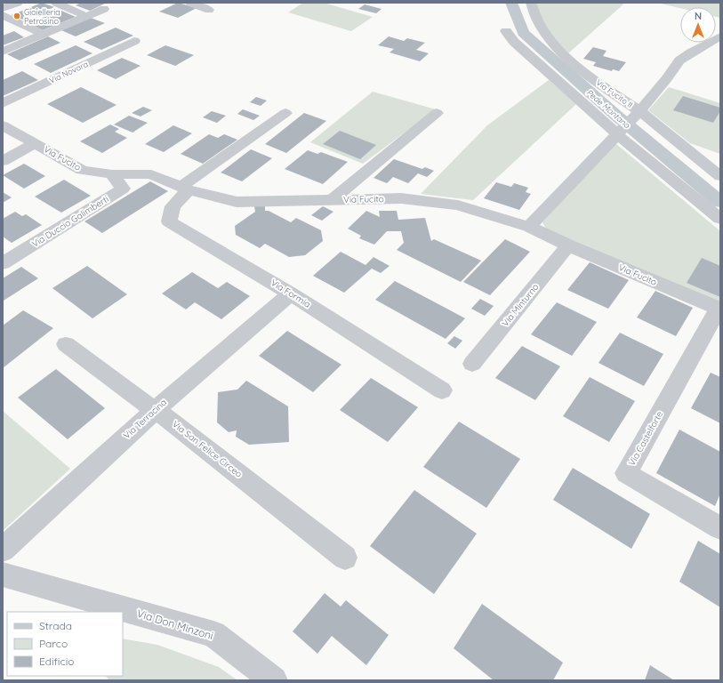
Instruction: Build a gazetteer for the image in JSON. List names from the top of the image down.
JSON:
{
  "streets": {
    "street": [
      "Via Novara",
      "Via Fucito II",
      "Via Fucito",
      "Via Duccio Galimberti",
      "Via Formia",
      "Via Minturno",
      "Via Terracina",
      "Via Castelforte",
      "Via San Felice Circeo",
      "Via Don Minzoni"
    ]
  },
  "crossings": [
    ["Via Fucito II", "Via Fucito"],
    ["Via Fucito", "Via Duccio Galimberti"],
    ["Via Fucito", "Via Formia"],
    ["Via Fucito", "Via Minturno"],
    ["Via Fucito", "Via Castelforte"],
    ["Via Formia", "Via Terracina"],
    ["Via Terracina", "Via San Felice Circeo"]
  ],
  "water": ["Pede Montano"],
  "places": ["Gioielleria Petrosino"],
  "legend": ["Strada", "Parco", "Edificio"],
  "north": "top"
}
